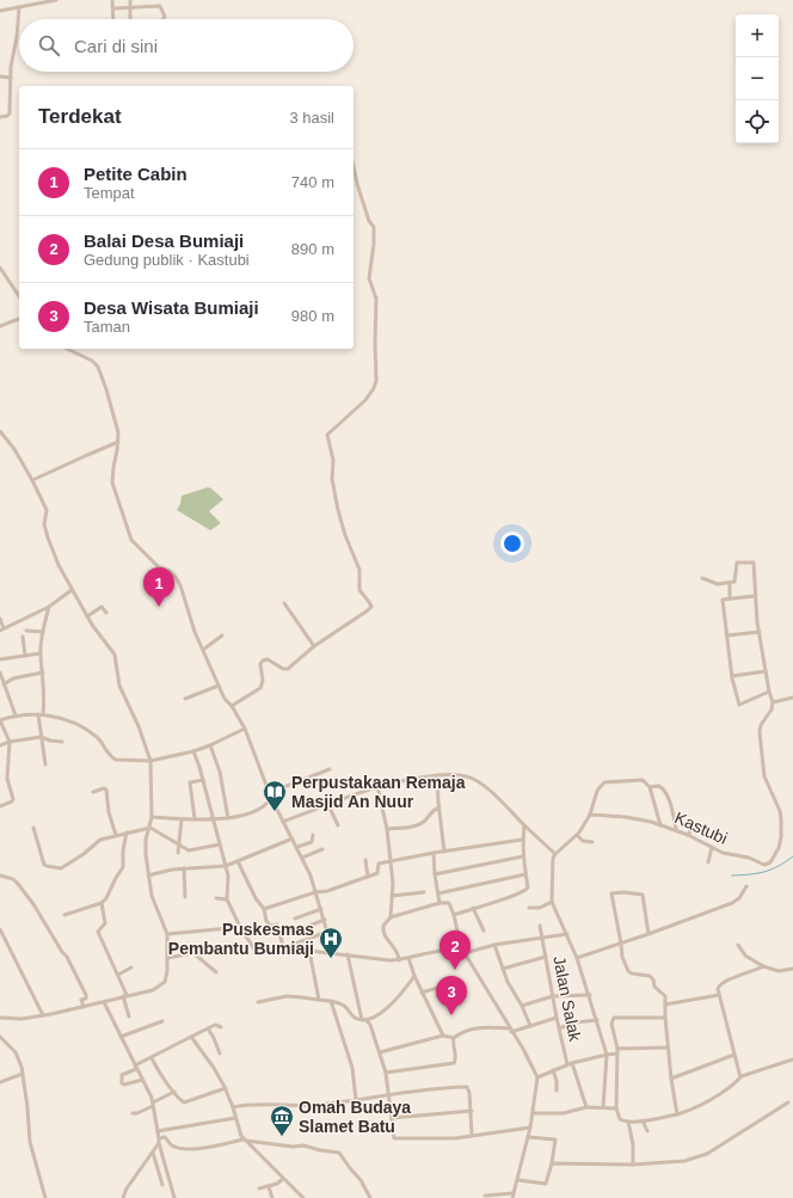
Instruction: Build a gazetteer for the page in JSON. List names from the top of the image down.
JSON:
{
  "streets": {
    "street": ["Kastubi", "Jalan Salak"]
  },
  "places": {
    "library": ["Perpustakaan Remaja Masjid An Nuur"],
    "hospital": ["Puskesmas Pembantu Bumiaji"],
    "museum": ["Omah Budaya Slamet Batu"]
  },
  "page": {
    "map_buttons": ["+", "−"],
    "search": "Cari di sini",
    "heading": ["Terdekat", "3 hasil"],
    "list": [
      {
        "mark": "1",
        "name": "Petite Cabin",
        "note": "Tempat",
        "value": "740 m"
      },
      {
        "mark": "2",
        "name": "Balai Desa Bumiaji",
        "note": "Gedung publik · Kastubi",
        "value": "890 m"
      },
      {
        "mark": "3",
        "name": "Desa Wisata Bumiaji",
        "note": "Taman",
        "value": "980 m"
      }
    ],
    "pins": ["1", "2", "3"]
  }
}
